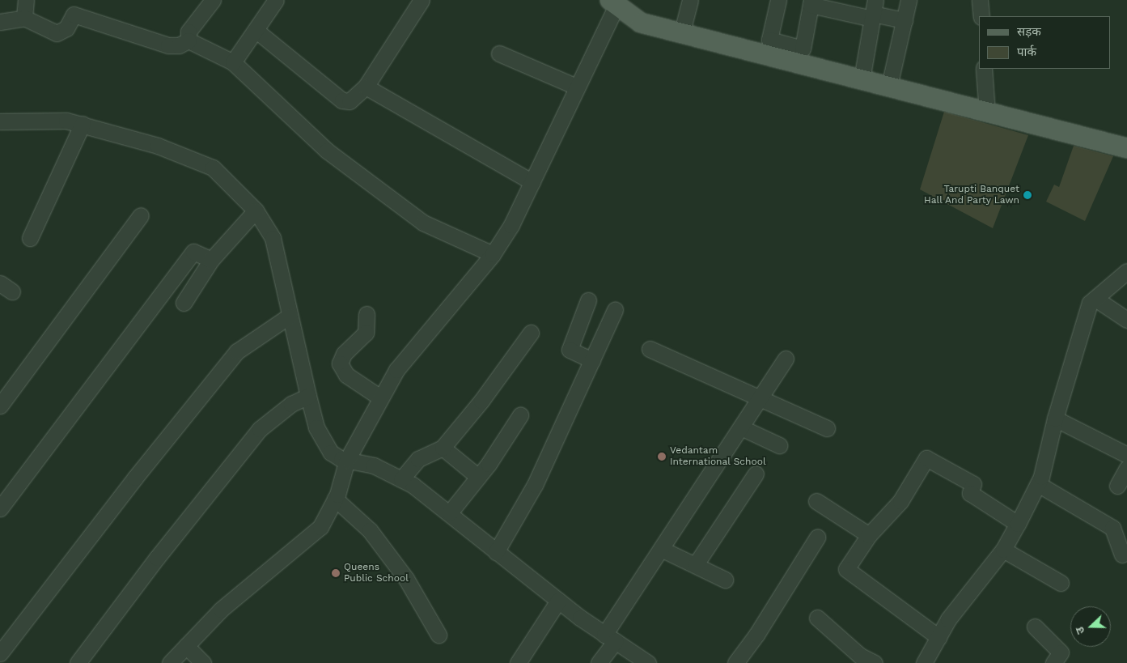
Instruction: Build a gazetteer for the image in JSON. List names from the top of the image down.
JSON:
{
  "places": ["Tarupti Banquet Hall And Party Lawn", "Vedantam International School", "Queens Public School"],
  "legend": ["सड़क", "पार्क"],
  "north": "left"
}
